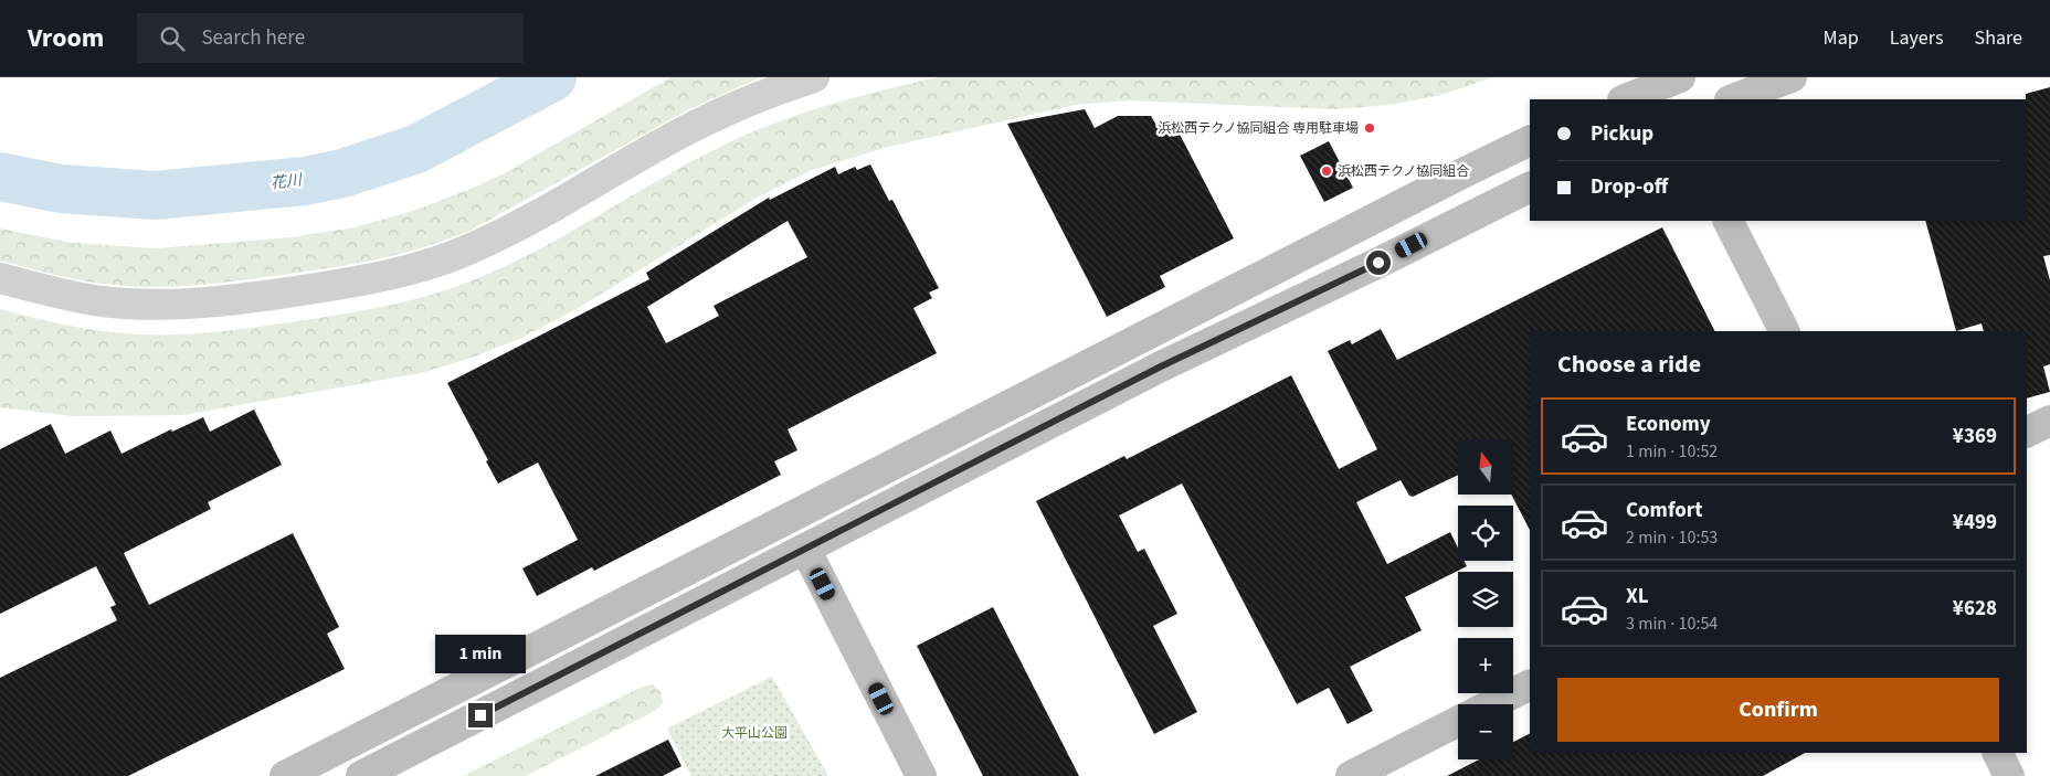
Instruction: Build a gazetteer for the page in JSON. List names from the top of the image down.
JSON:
{
  "water": ["花川"],
  "parks": ["大平山公園"],
  "places": ["浜松西テクノ協同組合 専用駐車場", "浜松西テクノ協同組合"],
  "north": "top",
  "page": {
    "header": "Vroom",
    "search": "Search here",
    "nav": ["Map", "Layers", "Share"],
    "banner": ["Pickup", "Drop-off"],
    "heading": "Choose a ride",
    "list": [
      {
        "name": "Economy",
        "note": "1 min · 10:52",
        "value": "¥369"
      },
      {
        "name": "Comfort",
        "note": "2 min · 10:53",
        "value": "¥499"
      },
      {
        "name": "XL",
        "note": "3 min · 10:54",
        "value": "¥628"
      }
    ],
    "map_buttons": ["+", "−"],
    "bubble": "1 min",
    "buttons": "Confirm"
  }
}
